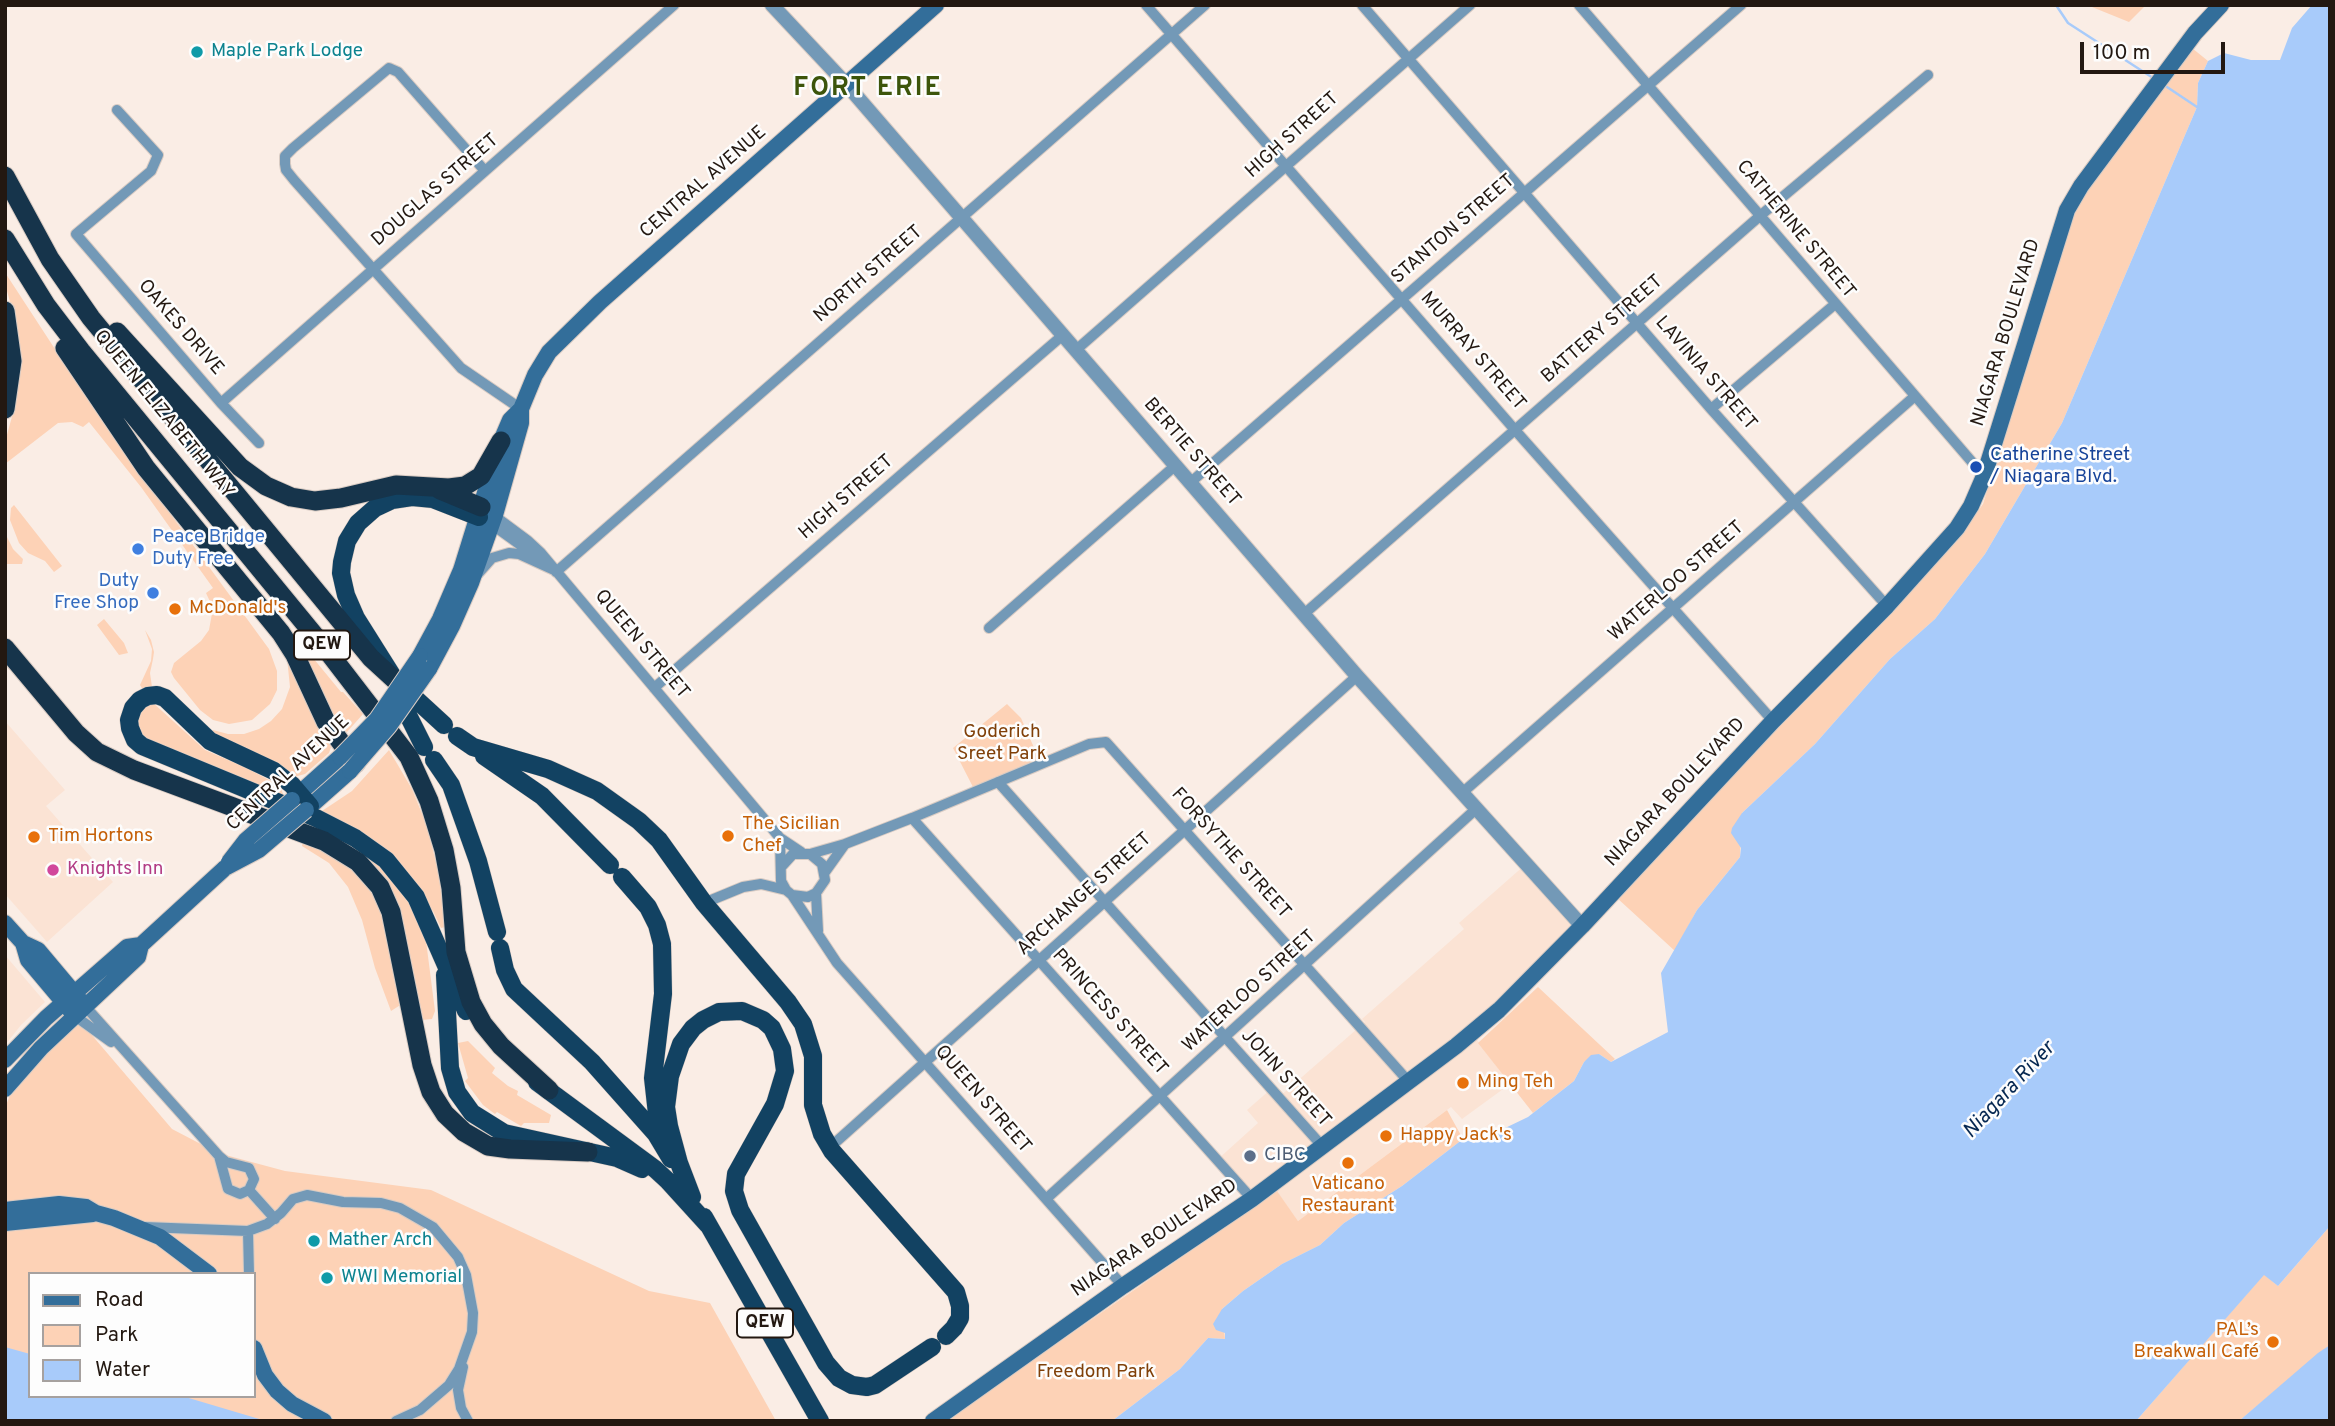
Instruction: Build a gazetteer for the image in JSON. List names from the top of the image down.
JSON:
{
  "streets": {
    "highway": ["QUEEN ELIZABETH WAY", "QEW"],
    "main road": ["CENTRAL AVENUE", "NIAGARA BOULEVARD"],
    "street": [
      "HIGH STREET",
      "DOUGLAS STREET",
      "STANTON STREET",
      "CATHERINE STREET",
      "NORTH STREET",
      "OAKES DRIVE",
      "BATTERY STREET",
      "MURRAY STREET",
      "LAVINIA STREET",
      "BERTIE STREET",
      "WATERLOO STREET",
      "QUEEN STREET",
      "FORSYTHE STREET",
      "ARCHANGE STREET",
      "PRINCESS STREET",
      "JOHN STREET"
    ]
  },
  "crossings": [
    ["HIGH STREET", "MURRAY STREET"],
    ["HIGH STREET", "LAVINIA STREET"],
    ["HIGH STREET", "BERTIE STREET"],
    ["HIGH STREET", "QUEEN STREET"],
    ["CENTRAL AVENUE", "BERTIE STREET"],
    ["CENTRAL AVENUE", "QUEEN STREET"],
    ["DOUGLAS STREET", "OAKES DRIVE"],
    ["STANTON STREET", "CATHERINE STREET"],
    ["STANTON STREET", "MURRAY STREET"],
    ["STANTON STREET", "LAVINIA STREET"],
    ["STANTON STREET", "BERTIE STREET"],
    ["CATHERINE STREET", "BATTERY STREET"],
    ["CATHERINE STREET", "NIAGARA BOULEVARD"],
    ["CATHERINE STREET", "WATERLOO STREET"],
    ["NORTH STREET", "MURRAY STREET"],
    ["NORTH STREET", "BERTIE STREET"],
    ["NORTH STREET", "QUEEN STREET"],
    ["BATTERY STREET", "MURRAY STREET"],
    ["BATTERY STREET", "LAVINIA STREET"],
    ["BATTERY STREET", "BERTIE STREET"],
    ["NIAGARA BOULEVARD", "MURRAY STREET"],
    ["NIAGARA BOULEVARD", "LAVINIA STREET"],
    ["NIAGARA BOULEVARD", "BERTIE STREET"],
    ["NIAGARA BOULEVARD", "QUEEN STREET"],
    ["NIAGARA BOULEVARD", "FORSYTHE STREET"],
    ["NIAGARA BOULEVARD", "PRINCESS STREET"],
    ["NIAGARA BOULEVARD", "JOHN STREET"],
    ["MURRAY STREET", "WATERLOO STREET"],
    ["LAVINIA STREET", "WATERLOO STREET"],
    ["QUEEN ELIZABETH WAY", "QEW"],
    ["BERTIE STREET", "WATERLOO STREET"],
    ["BERTIE STREET", "ARCHANGE STREET"],
    ["WATERLOO STREET", "QUEEN STREET"],
    ["WATERLOO STREET", "FORSYTHE STREET"],
    ["WATERLOO STREET", "PRINCESS STREET"],
    ["WATERLOO STREET", "JOHN STREET"],
    ["QUEEN STREET", "ARCHANGE STREET"],
    ["FORSYTHE STREET", "ARCHANGE STREET"],
    ["FORSYTHE STREET", "JOHN STREET"],
    ["ARCHANGE STREET", "PRINCESS STREET"],
    ["ARCHANGE STREET", "JOHN STREET"]
  ],
  "districts": ["FORT ERIE"],
  "water": ["Niagara River"],
  "parks": ["Goderich Sreet Park", "Freedom Park"],
  "places": [
    "Maple Park Lodge",
    "Catherine Street / Niagara Blvd.",
    "Peace Bridge Duty Free",
    "Duty Free Shop",
    "McDonald's",
    "The Sicilian Chef",
    "Tim Hortons",
    "Knights Inn",
    "Ming Teh",
    "Happy Jack's",
    "CIBC",
    "Vaticano Restaurant",
    "Mather Arch",
    "WWI Memorial",
    "PAL’s Breakwall Café"
  ],
  "legend": ["Road", "Park", "Water"],
  "scale_bar": "100 m"
}
